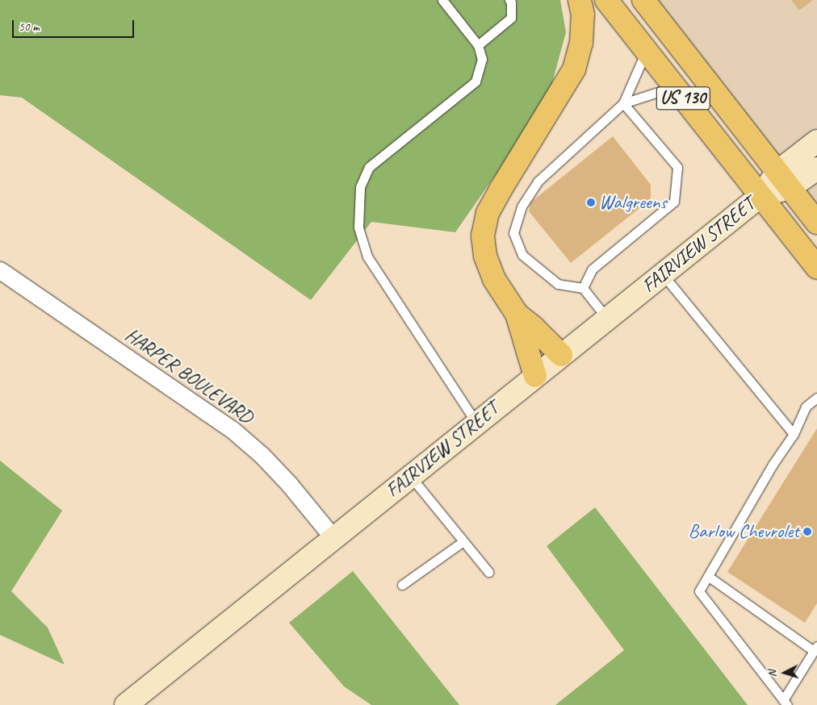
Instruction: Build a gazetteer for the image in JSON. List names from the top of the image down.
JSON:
{
  "streets": {
    "highway": ["US 130"],
    "street": ["FAIRVIEW STREET", "HARPER BOULEVARD"]
  },
  "crossings": [
    ["US 130", "FAIRVIEW STREET"],
    ["FAIRVIEW STREET", "HARPER BOULEVARD"]
  ],
  "places": ["Walgreens", "Barlow Chevrolet"],
  "scale_bar": "50 m",
  "north": "left"
}
